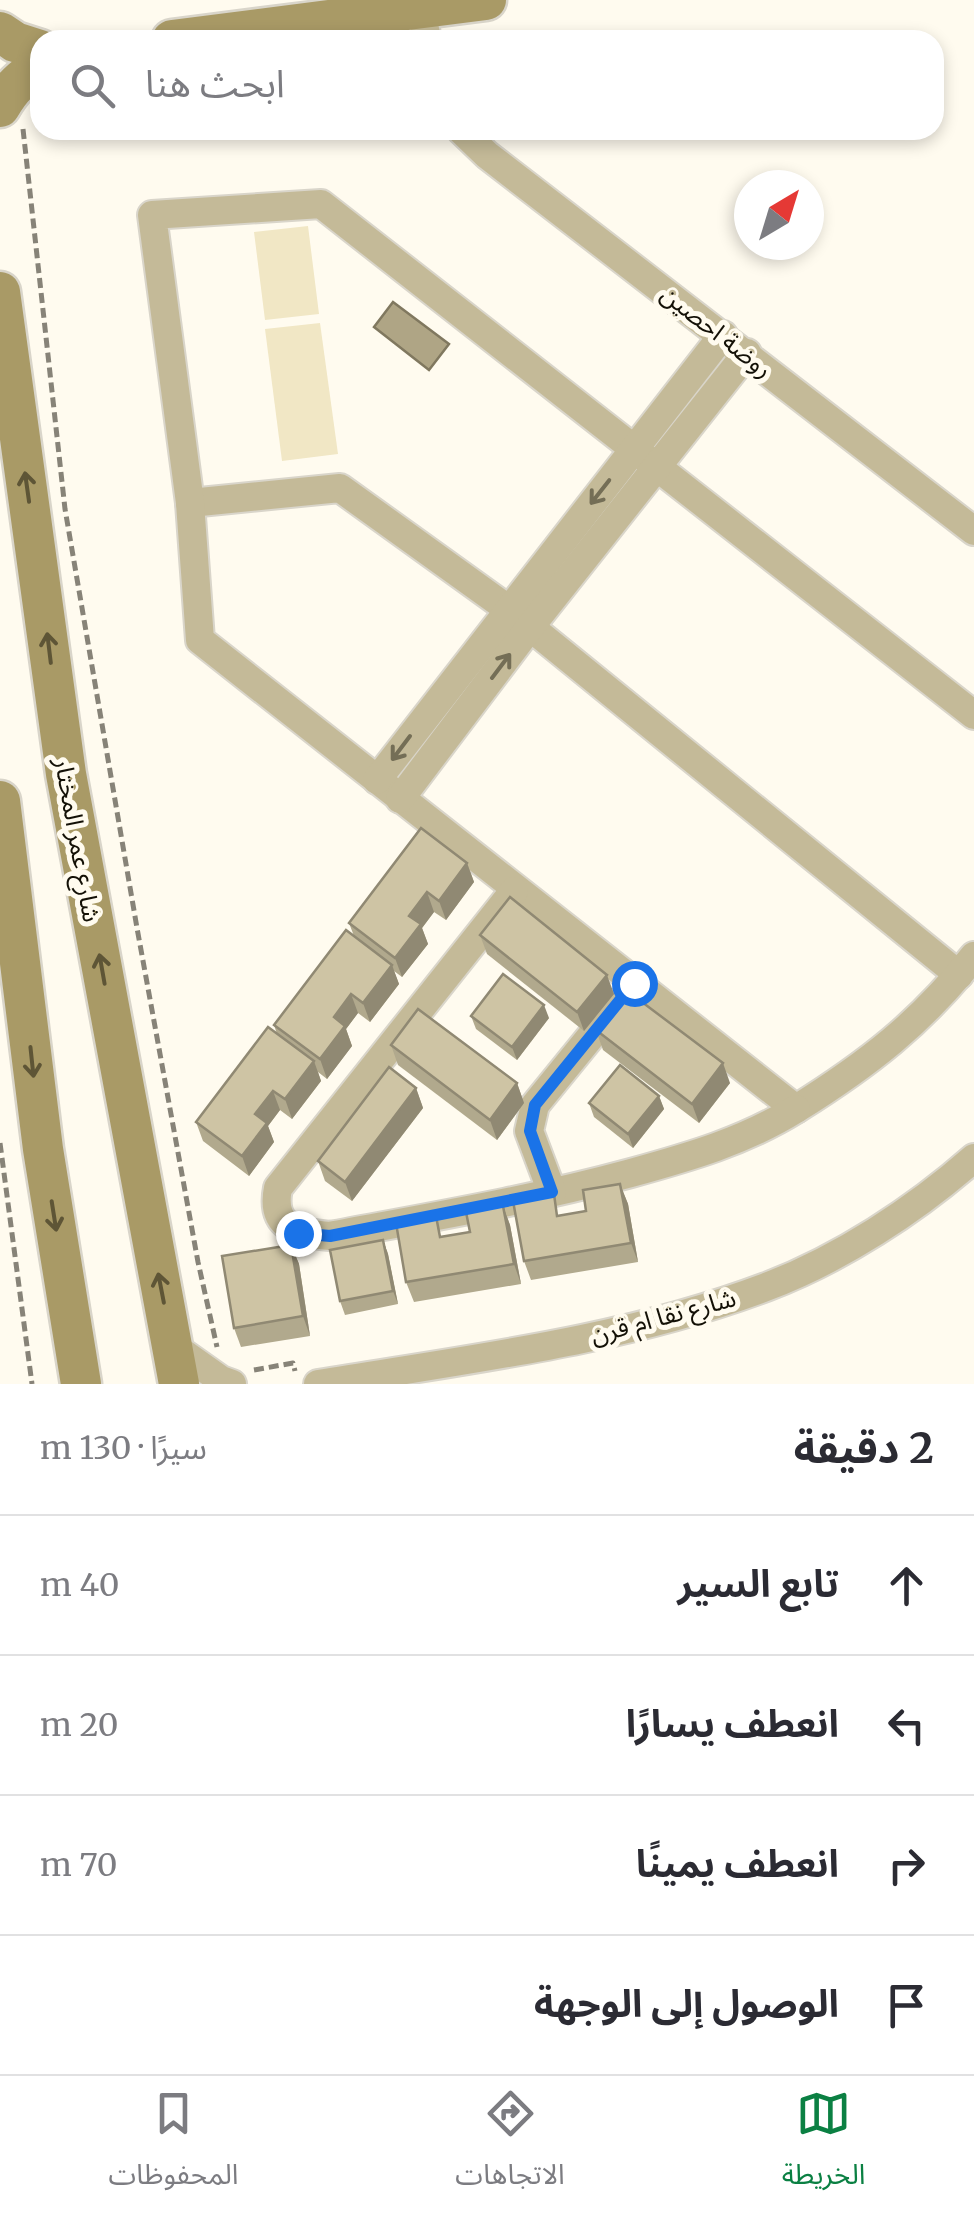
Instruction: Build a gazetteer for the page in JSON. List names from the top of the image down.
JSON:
{
  "streets": {
    "main road": ["شارع عمر المختار"],
    "street": ["روضة احصين", "شارع نقا ام قرن"]
  },
  "north": "top right",
  "page": {
    "search": "ابحث هنا",
    "heading": ["2 دقيقة", "سيرًا · 130 m"],
    "list": [
      ["تابع السير", "40 m"],
      ["انعطف يسارًا", "20 m"],
      ["انعطف يمينًا", "70 m"],
      "الوصول إلى الوجهة"
    ],
    "nav": ["الخريطة", "الاتجاهات", "المحفوظات"]
  }
}
